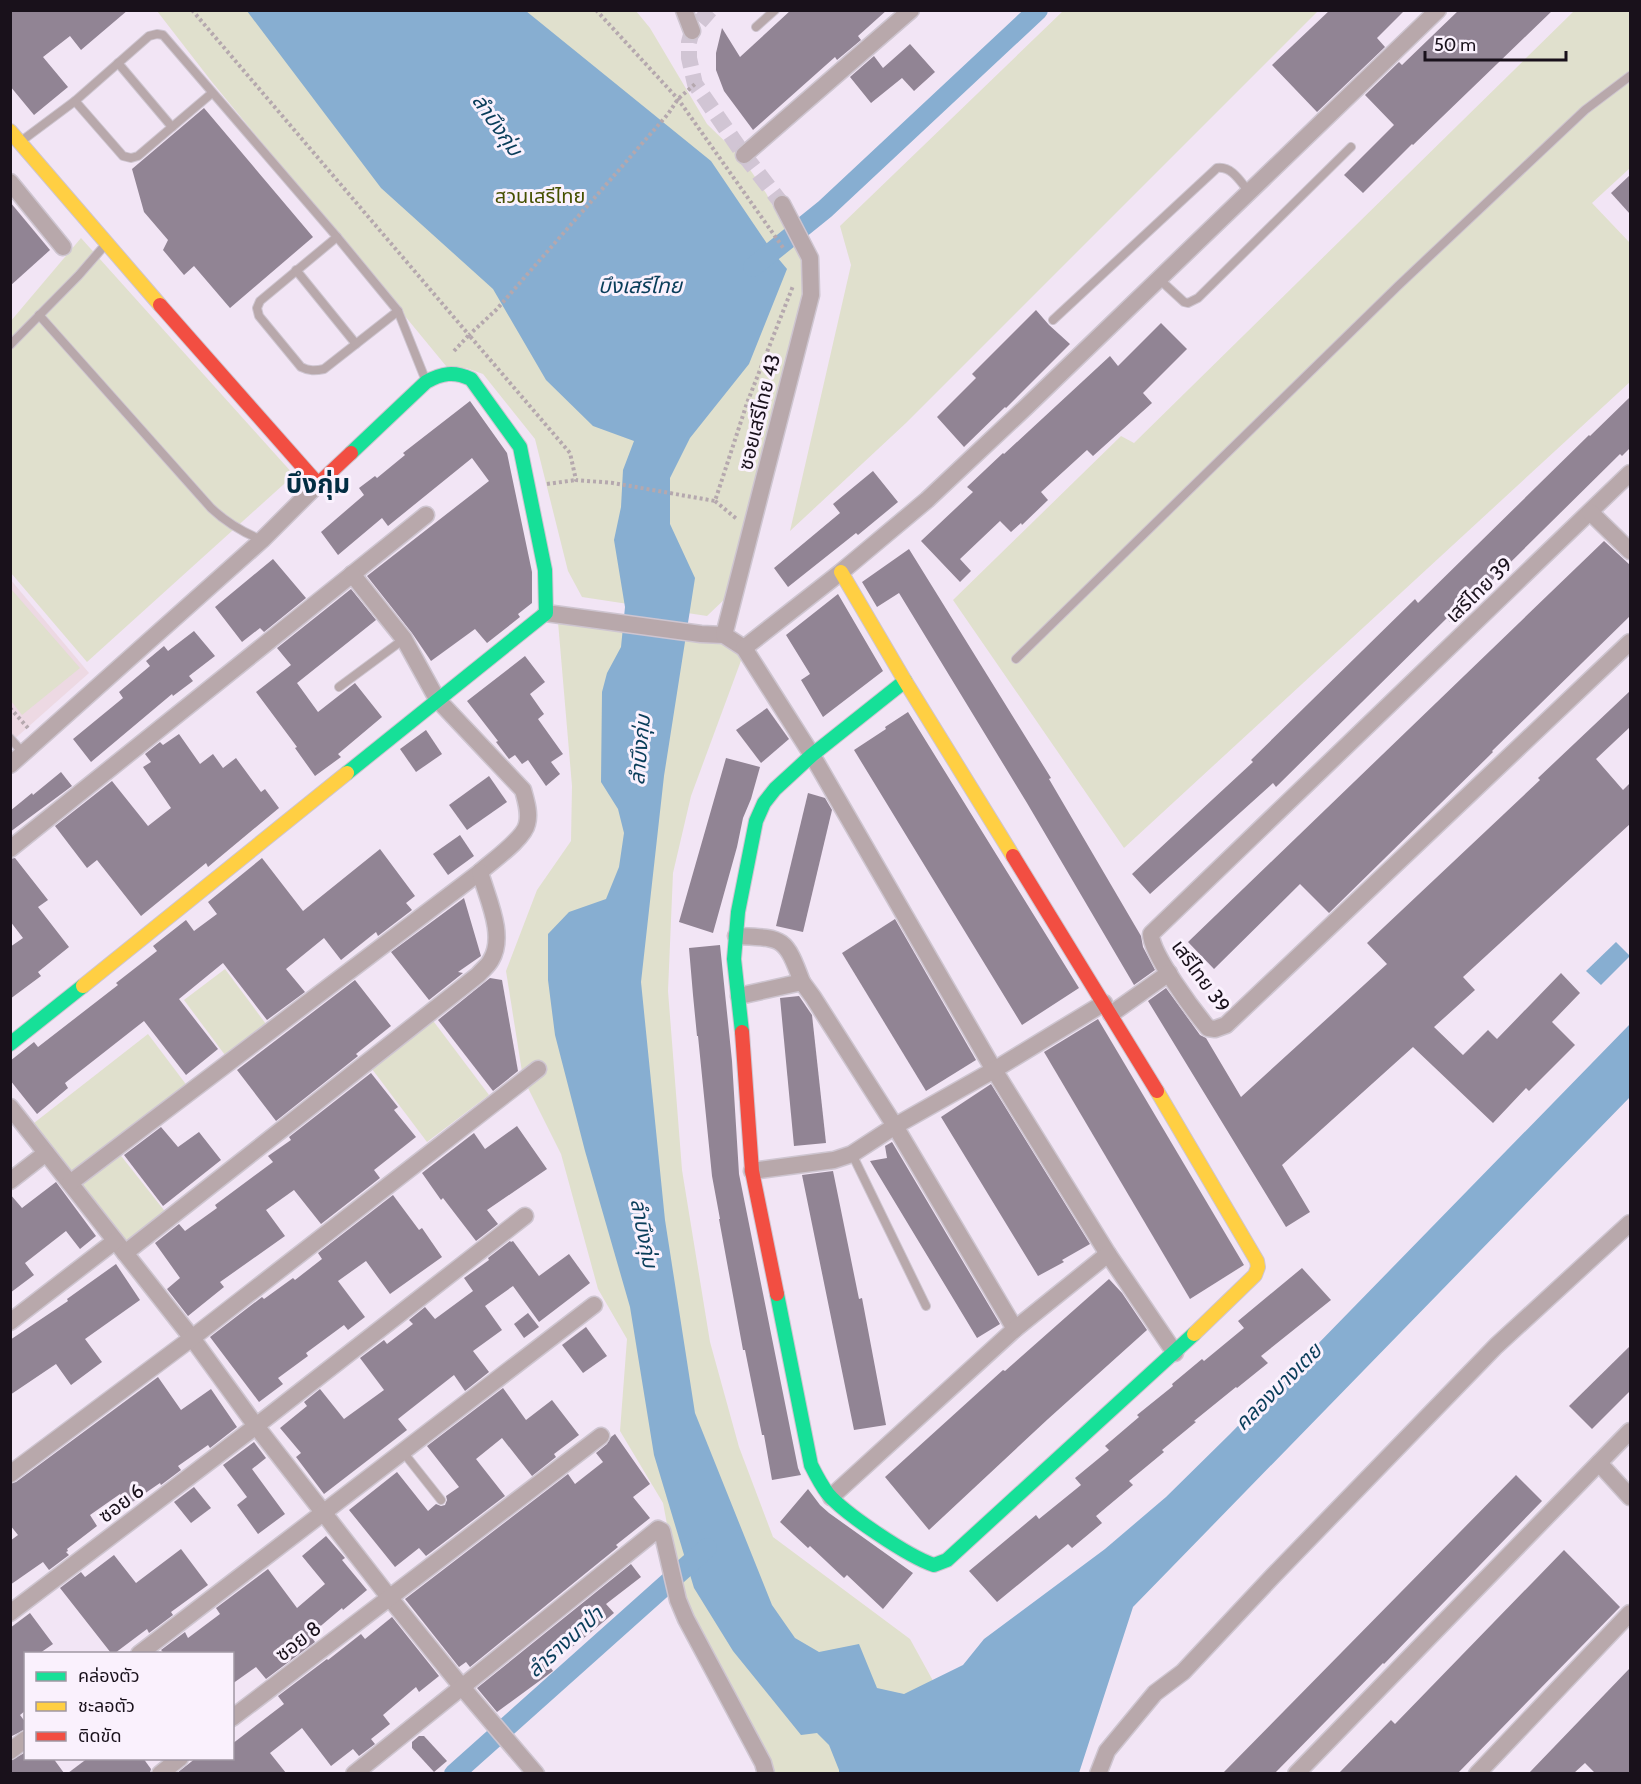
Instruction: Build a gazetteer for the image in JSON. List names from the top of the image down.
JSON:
{
  "streets": {
    "street": [
      "ซอยเสรีไทย 43",
      "เสรีไทย 39",
      "ซอย 6",
      "ซอย 8"
    ]
  },
  "districts": ["บึงกุ่ม"],
  "water": [
    "ลำบึงกุ่ม",
    "บึงเสรีไทย",
    "คลองบางเตย",
    "ลำรางนาป่า"
  ],
  "parks": ["สวนเสรีไทย"],
  "legend": ["คล่องตัว", "ชะลอตัว", "ติดขัด"],
  "scale_bar": "50 m"
}
